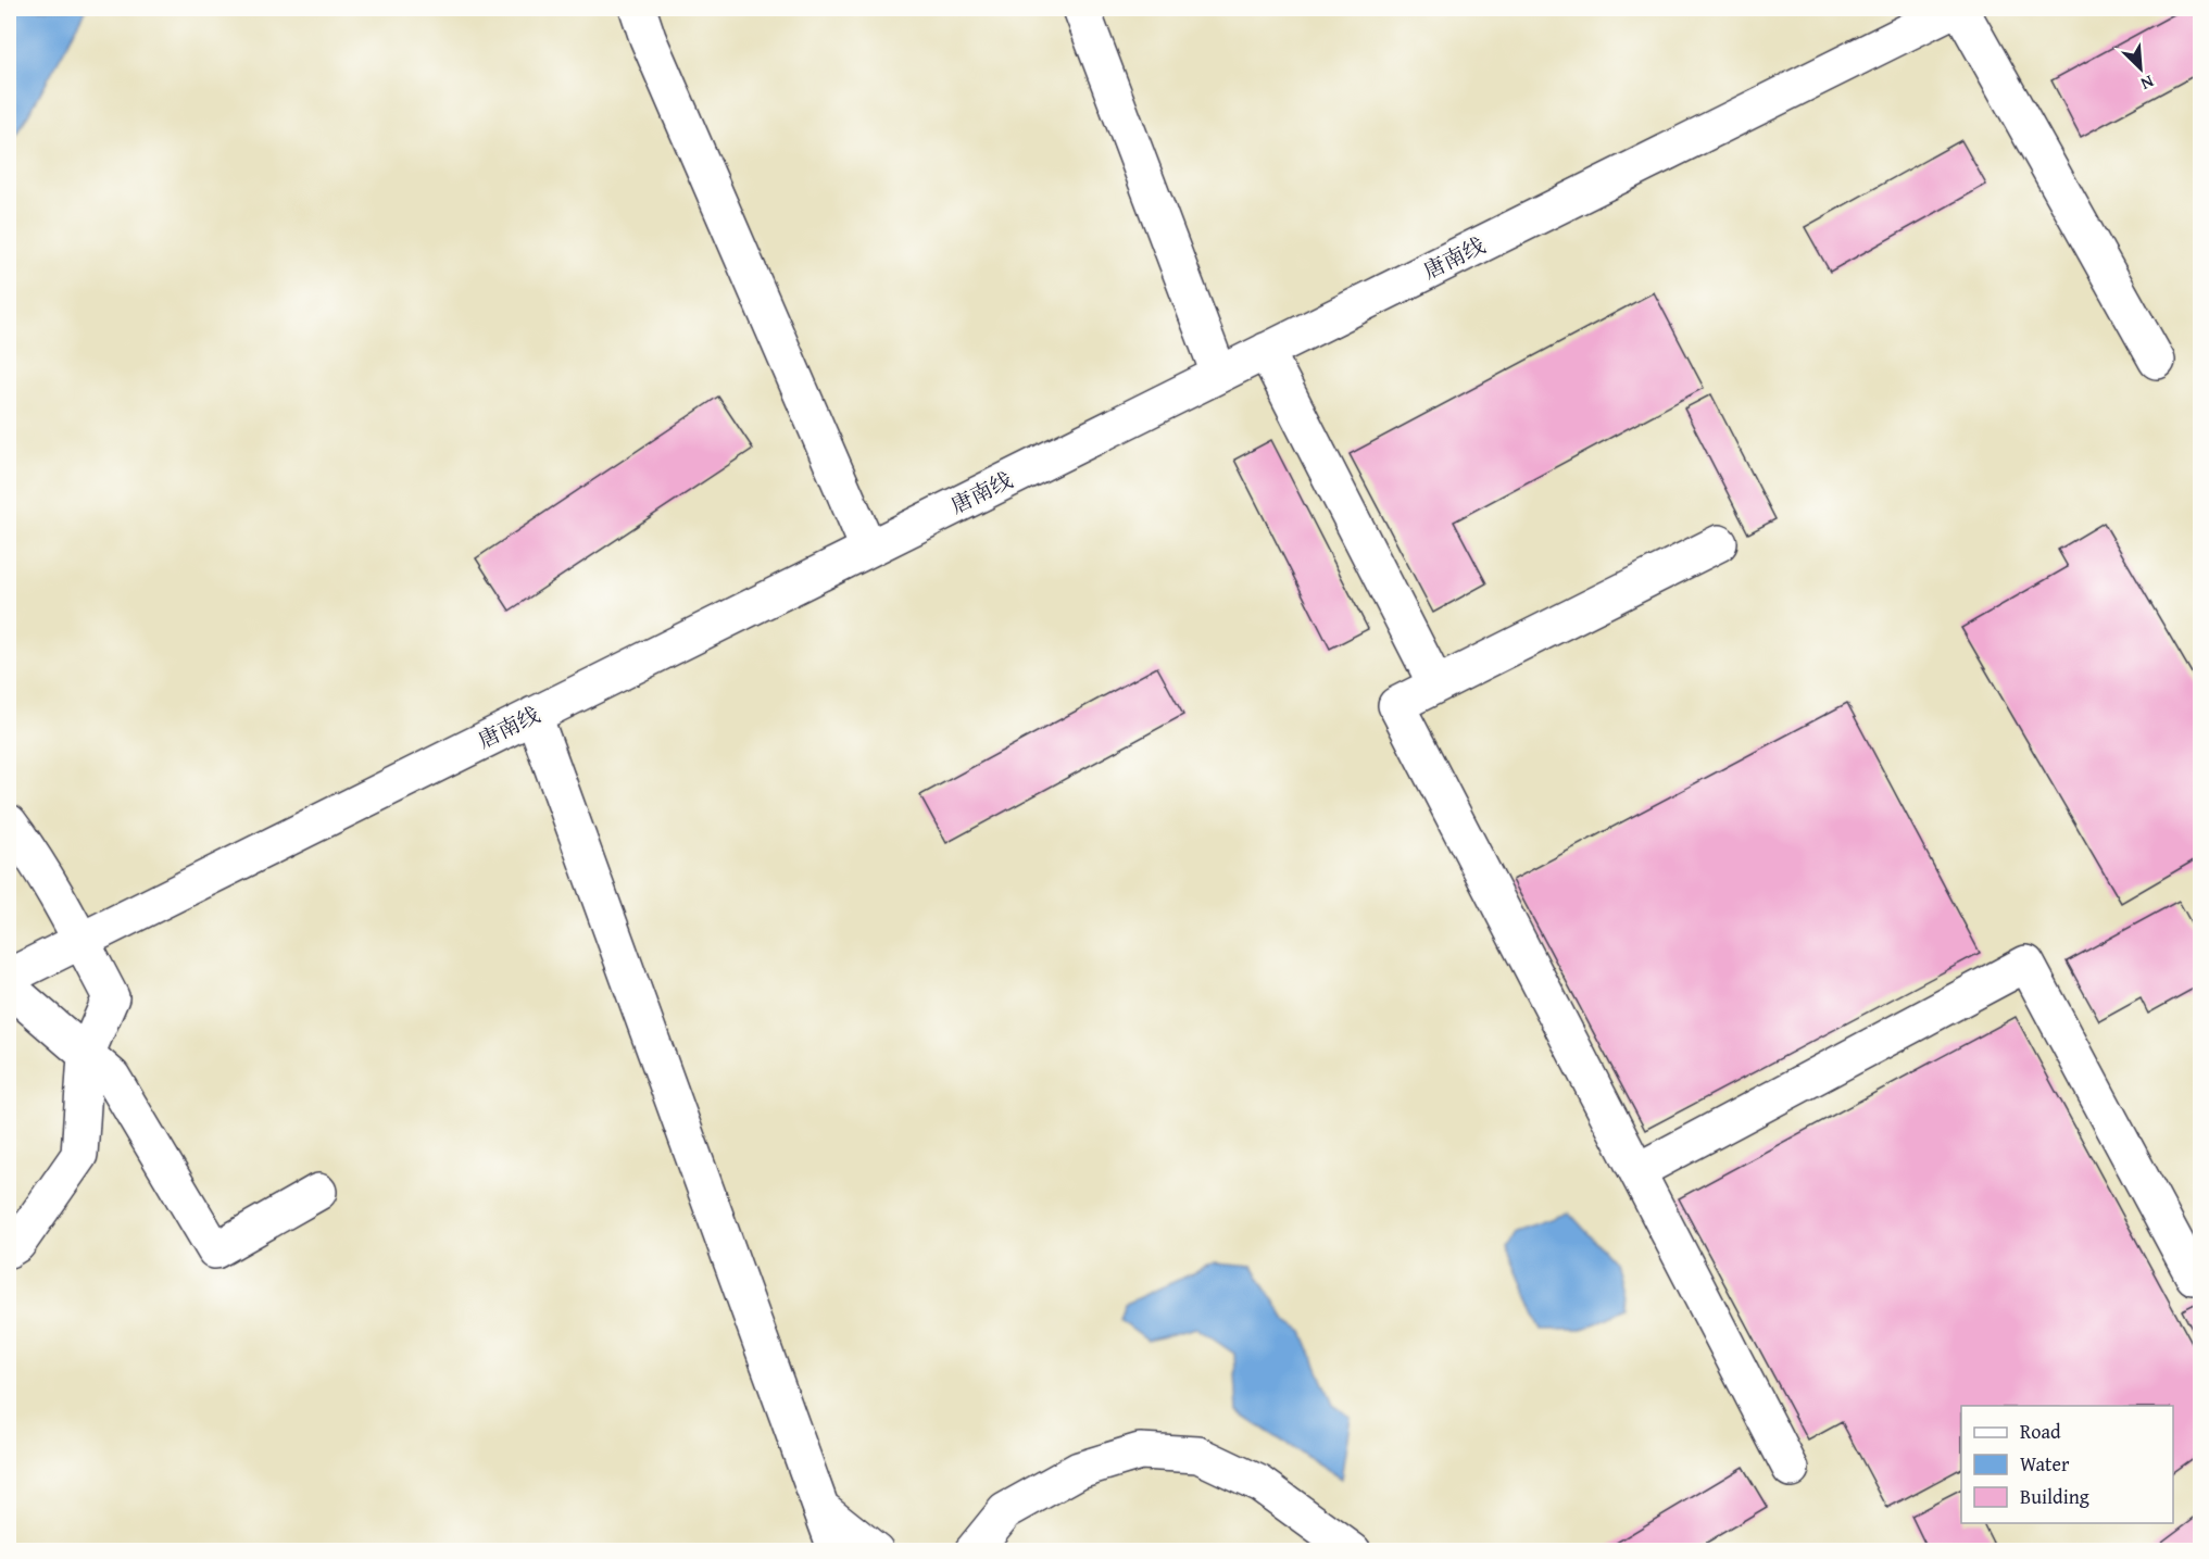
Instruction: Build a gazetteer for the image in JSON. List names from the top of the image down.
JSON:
{
  "streets": {
    "street": ["唐南线"]
  },
  "legend": ["Road", "Water", "Building"],
  "north": "bottom right"
}
